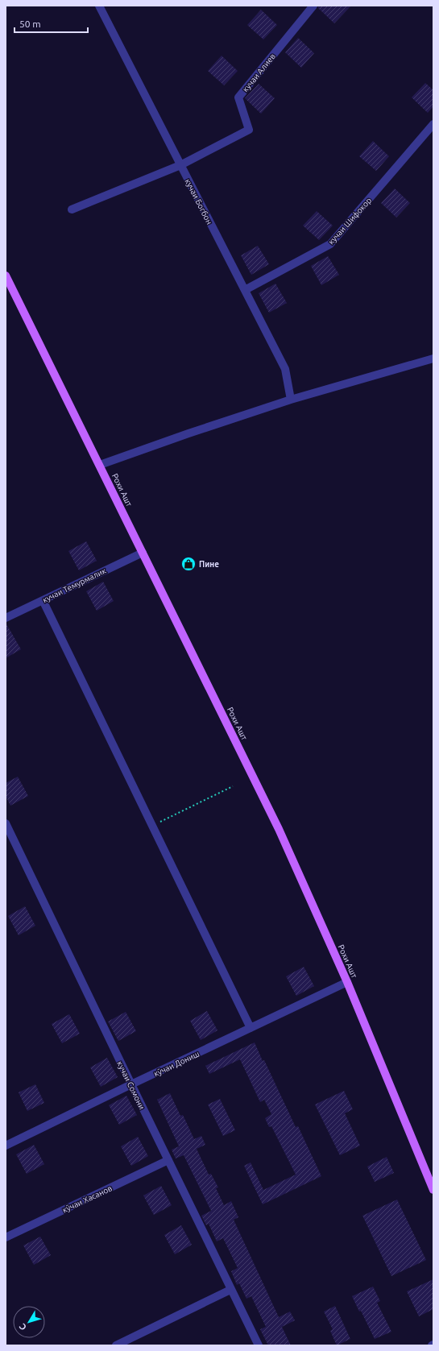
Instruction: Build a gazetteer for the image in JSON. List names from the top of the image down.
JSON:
{
  "streets": {
    "main road": ["Рохи Ашт"],
    "street": [
      "кучаи Алиев",
      "кучаи Богбон",
      "кучаи Шифокор",
      "кучаи Темурмалик",
      "кӯчаи Дониш",
      "кучаи Сомони",
      "кӯчаи Хасанов"
    ]
  },
  "crossings": [
    ["кучаи Алиев", "кучаи Богбон"],
    ["кучаи Богбон", "кучаи Шифокор"],
    ["Рохи Ашт", "кучаи Темурмалик"],
    ["Рохи Ашт", "кӯчаи Дониш"],
    ["кӯчаи Дониш", "кучаи Сомони"],
    ["кучаи Сомони", "кӯчаи Хасанов"]
  ],
  "places": {
    "shop": ["Пине"]
  },
  "scale_bar": "50 m",
  "north": "bottom left"
}
